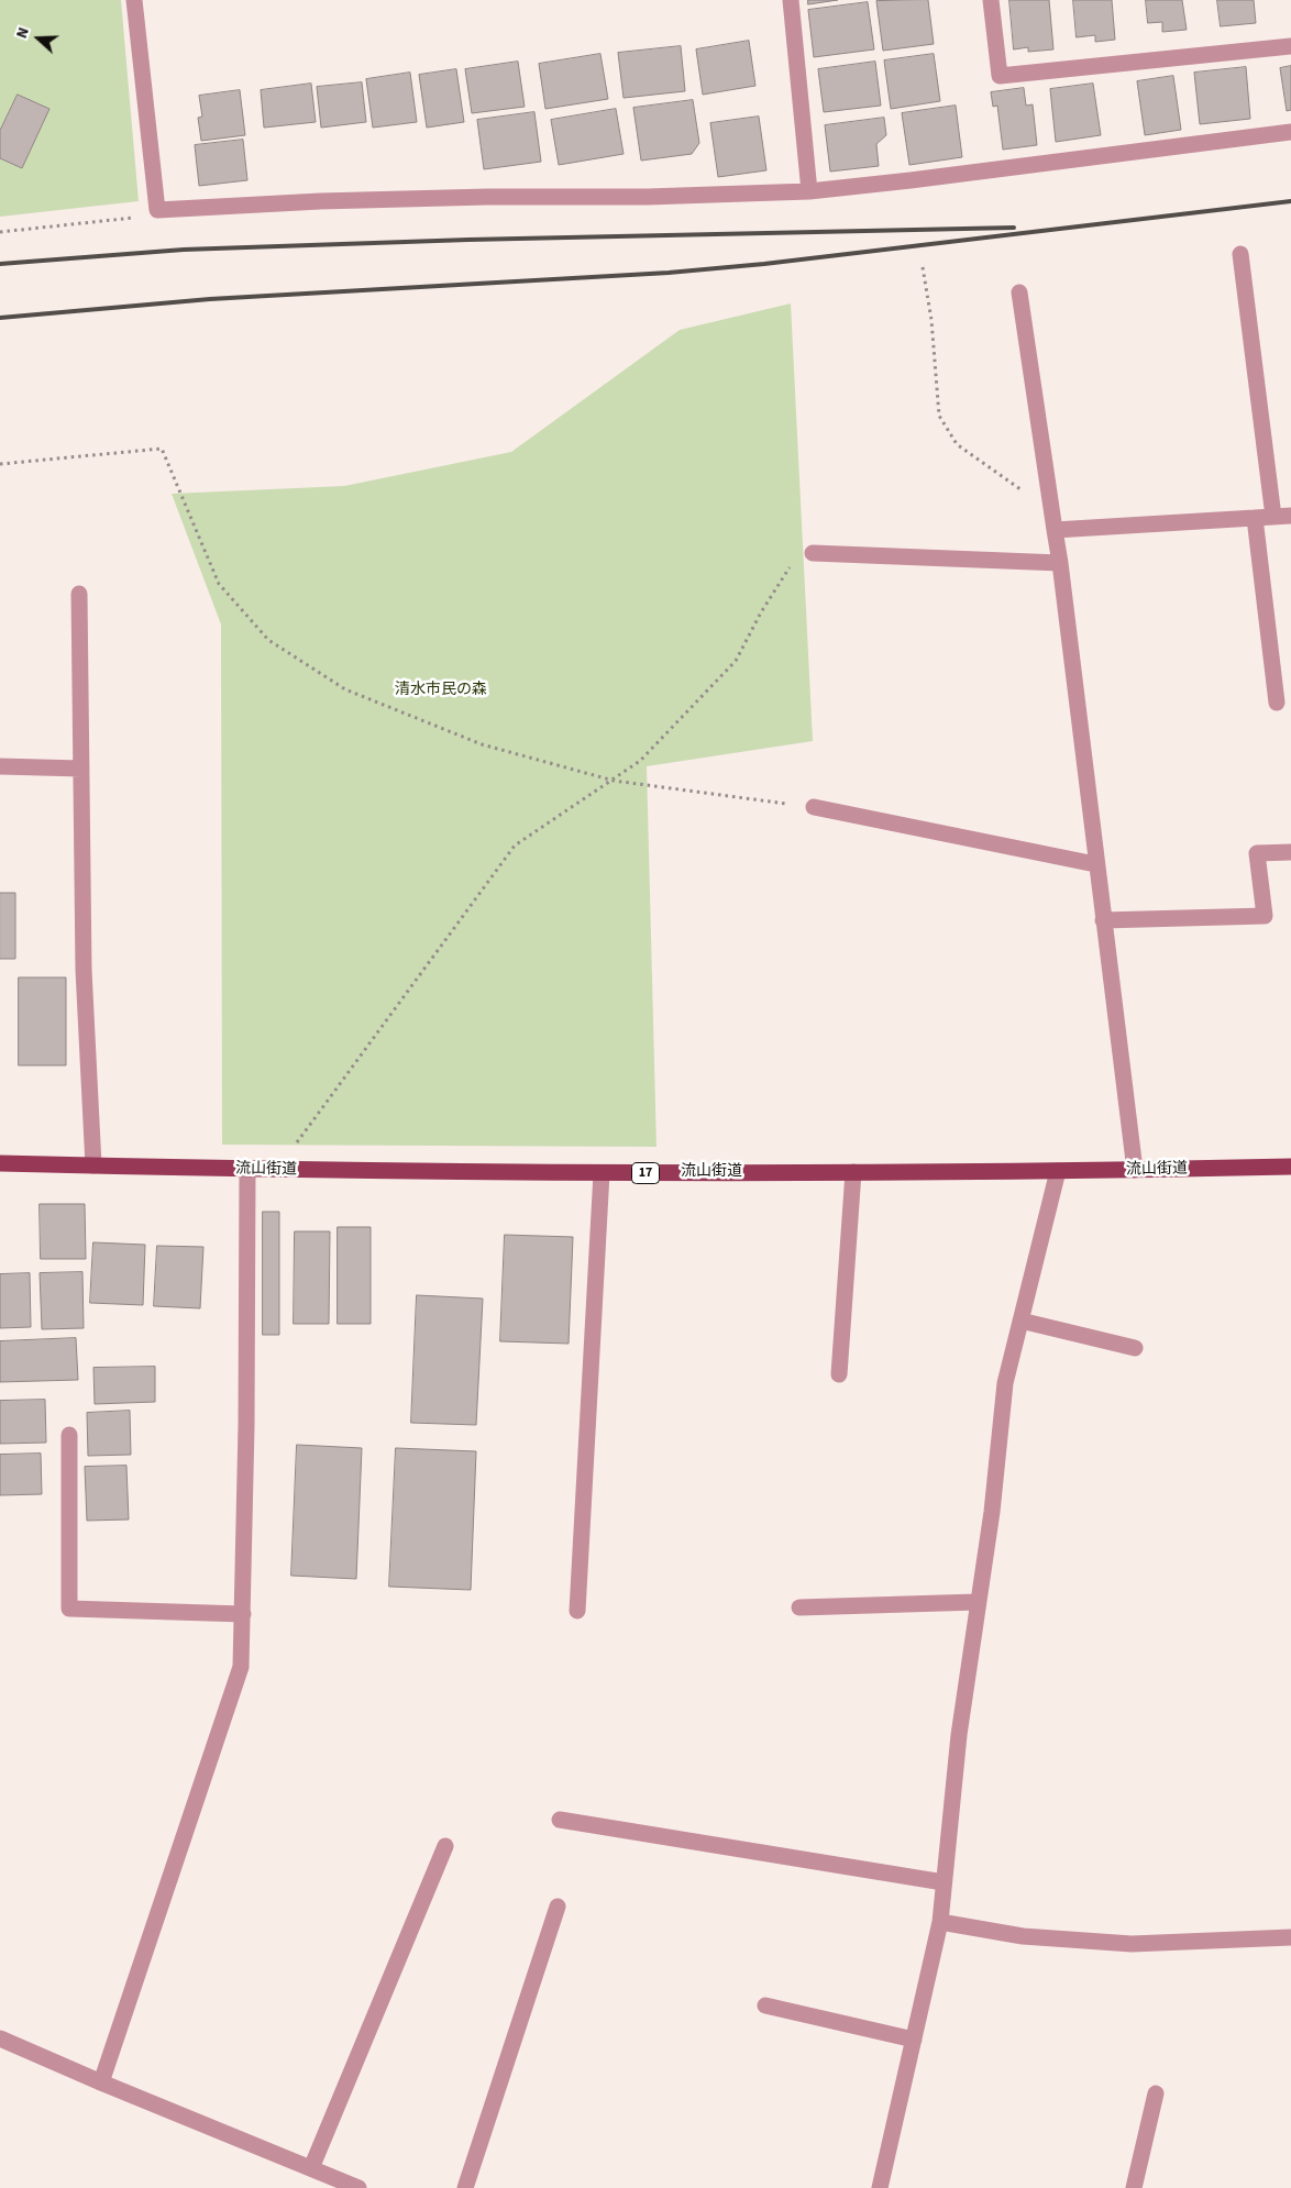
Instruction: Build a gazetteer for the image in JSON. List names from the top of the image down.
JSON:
{
  "streets": {
    "main road": ["流山街道", "17"]
  },
  "parks": ["清水市民の森"],
  "north": "left"
}
